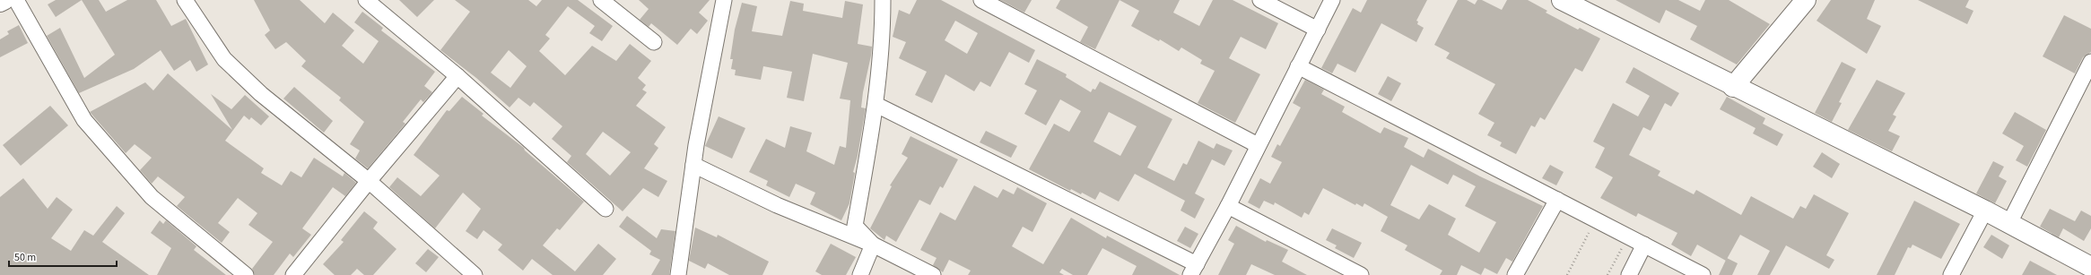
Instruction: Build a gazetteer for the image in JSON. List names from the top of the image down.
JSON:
{
  "scale_bar": "50 m"
}
